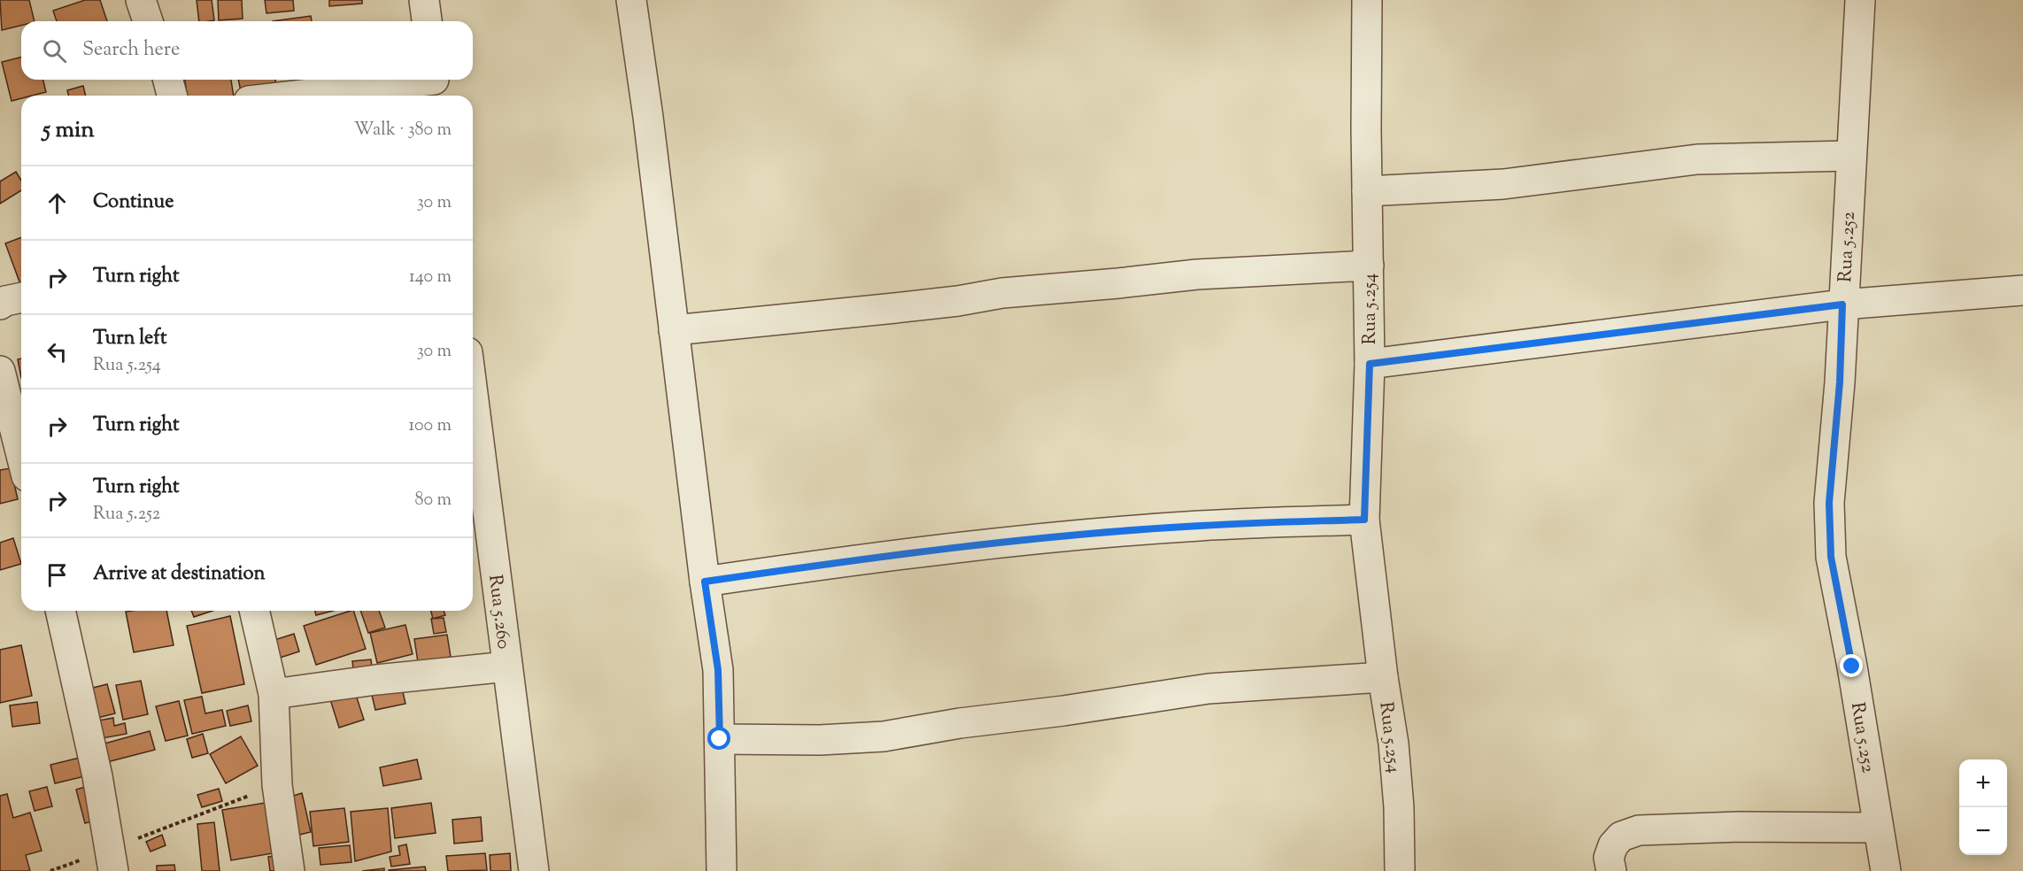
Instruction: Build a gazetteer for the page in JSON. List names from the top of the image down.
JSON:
{
  "streets": {
    "street": ["Rua 5.252", "Rua 5.254", "Rua 5.260"]
  },
  "page": {
    "search": "Search here",
    "heading": ["5 min", "Walk · 380 m"],
    "list": [
      ["Continue", "30 m"],
      ["Turn right", "140 m"],
      ["Turn left", "Rua 5.254", "30 m"],
      ["Turn right", "100 m"],
      ["Turn right", "Rua 5.252", "80 m"],
      "Arrive at destination"
    ],
    "map_buttons": ["+", "−"]
  }
}
